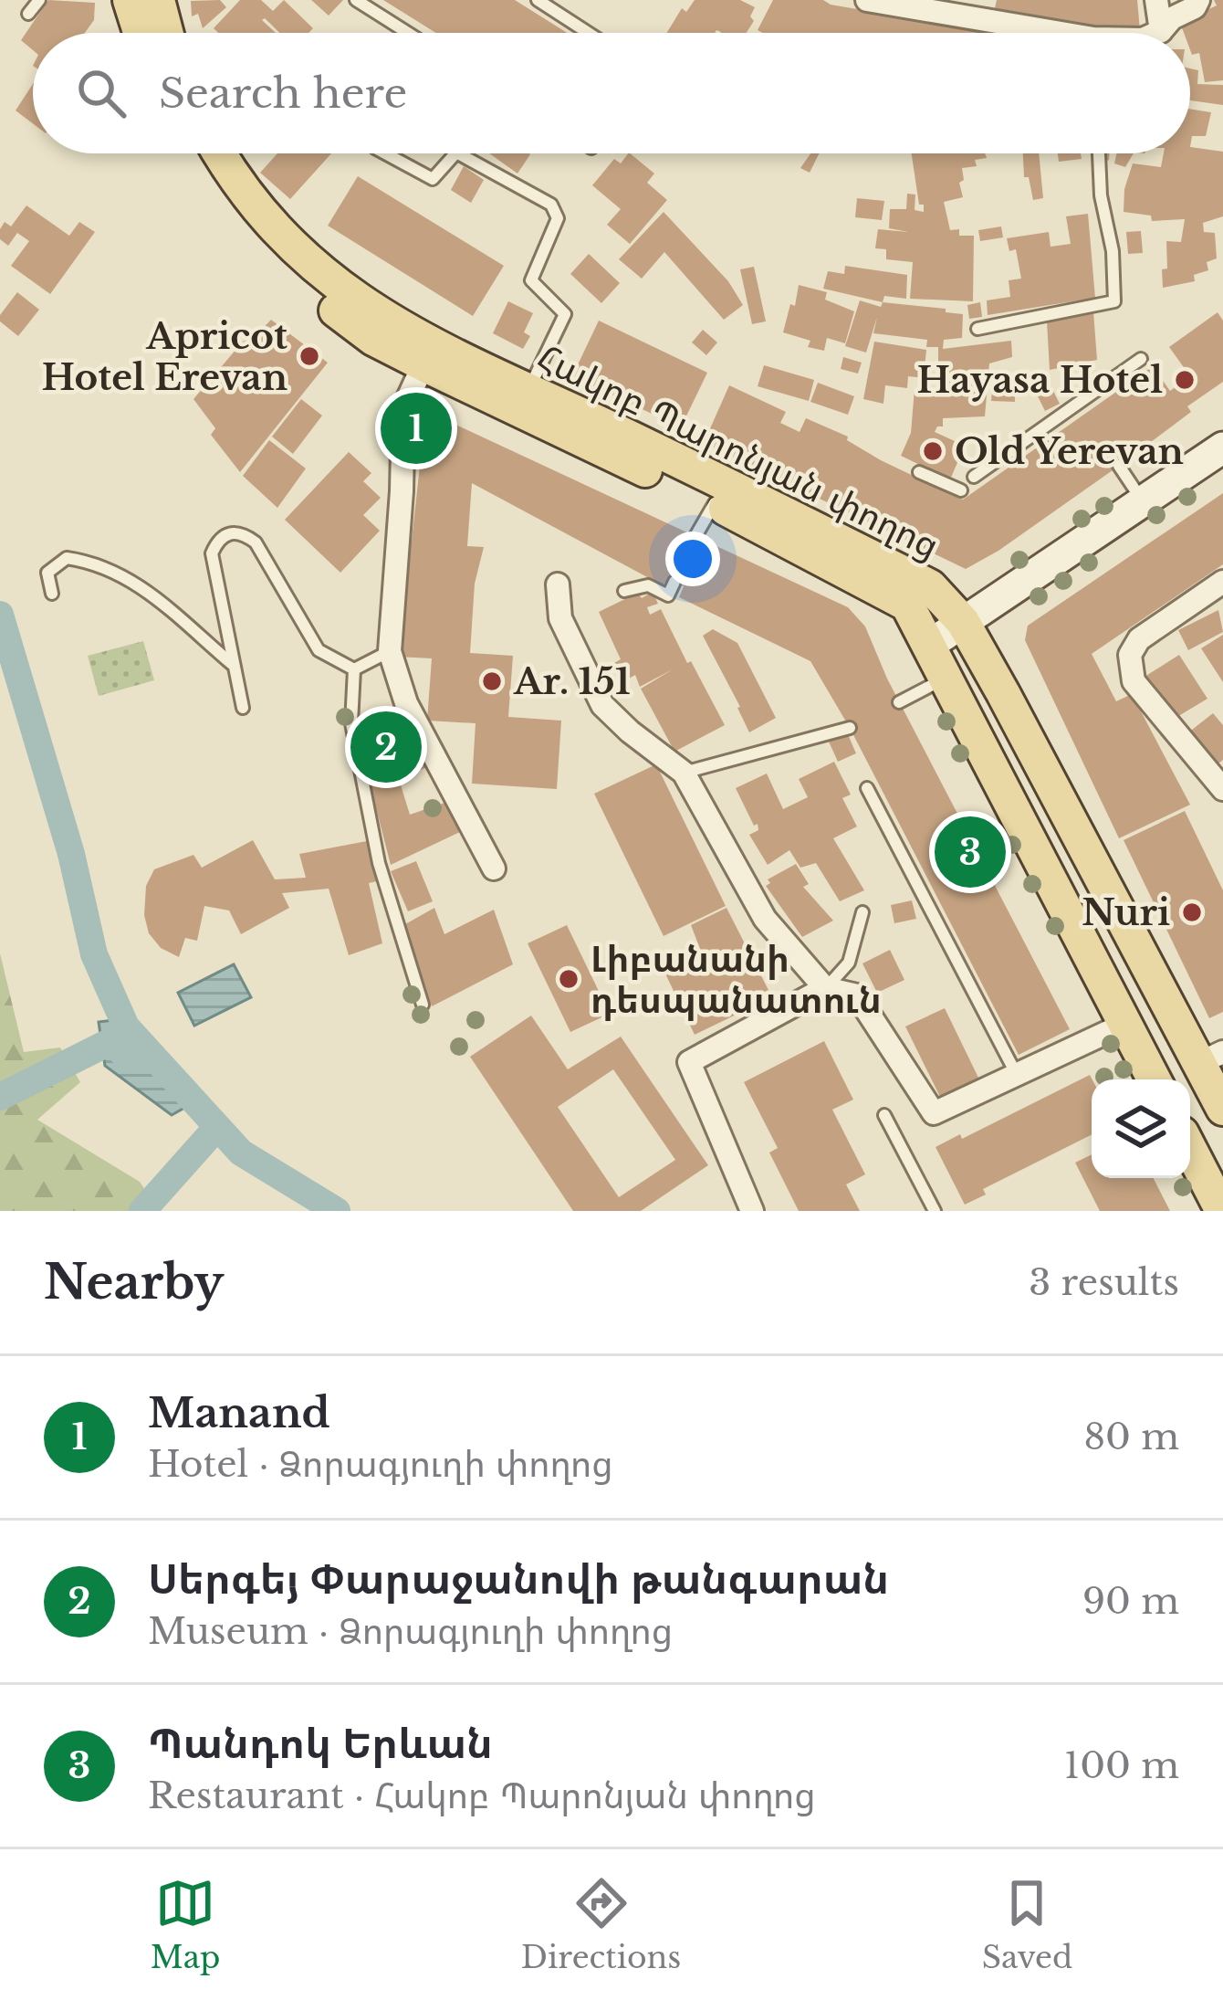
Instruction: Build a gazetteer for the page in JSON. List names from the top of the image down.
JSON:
{
  "streets": {
    "main road": ["Հակոբ Պարոնյան փողոց"]
  },
  "places": [
    "Apricot Hotel Erevan",
    "Hayasa Hotel",
    "Old Yerevan",
    "Ar. 151",
    "Nuri",
    "Լիբանանի դեսպանատուն"
  ],
  "page": {
    "search": "Search here",
    "pins": ["1", "2", "3"],
    "heading": ["Nearby", "3 results"],
    "list": [
      {
        "mark": "1",
        "name": "Manand",
        "note": "Hotel · Ձորագյուղի փողոց",
        "value": "80 m"
      },
      {
        "mark": "2",
        "name": "Սերգեյ Փարաջանովի թանգարան",
        "note": "Museum · Ձորագյուղի փողոց",
        "value": "90 m"
      },
      {
        "mark": "3",
        "name": "Պանդոկ Երևան",
        "note": "Restaurant · Հակոբ Պարոնյան փողոց",
        "value": "100 m"
      }
    ],
    "nav": ["Map", "Directions", "Saved"]
  }
}
